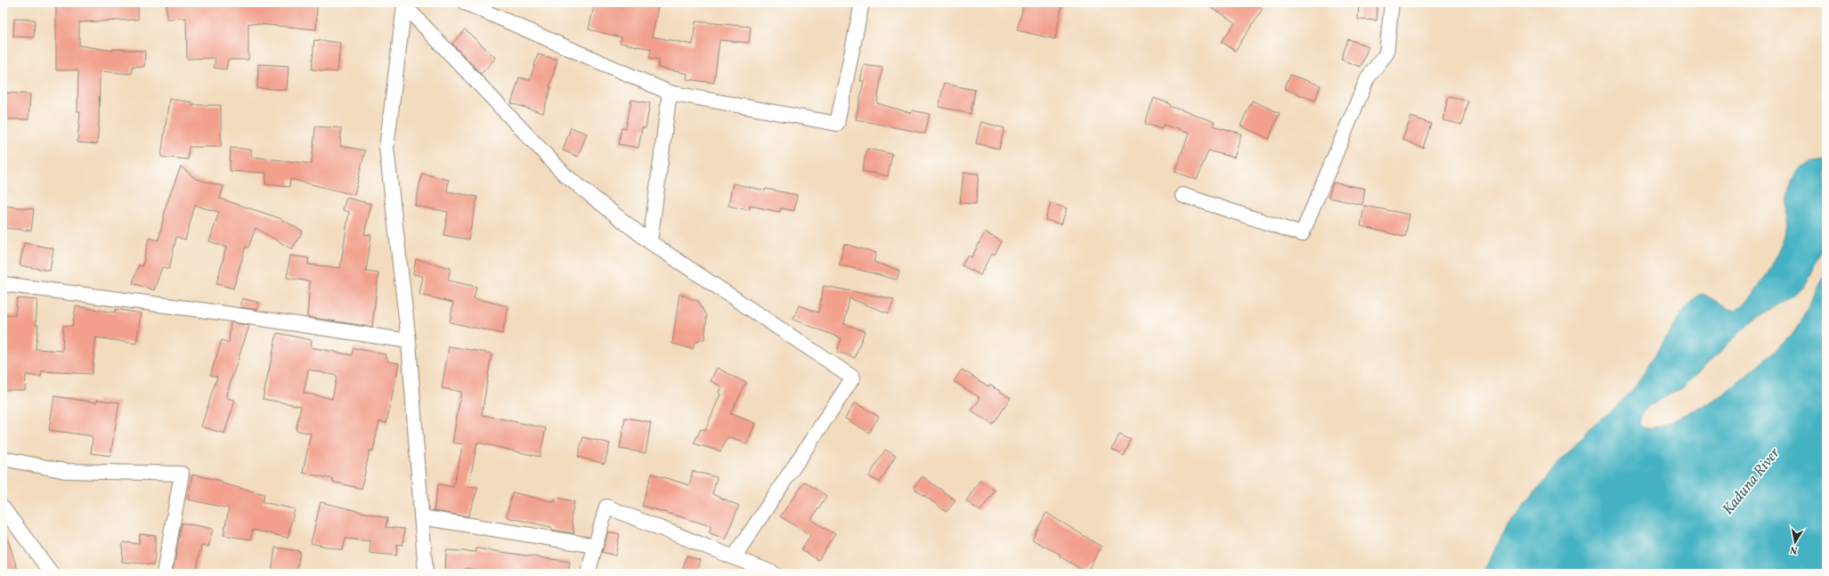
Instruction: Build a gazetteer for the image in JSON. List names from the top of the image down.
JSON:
{
  "water": ["Kaduna River"],
  "north": "bottom"
}
